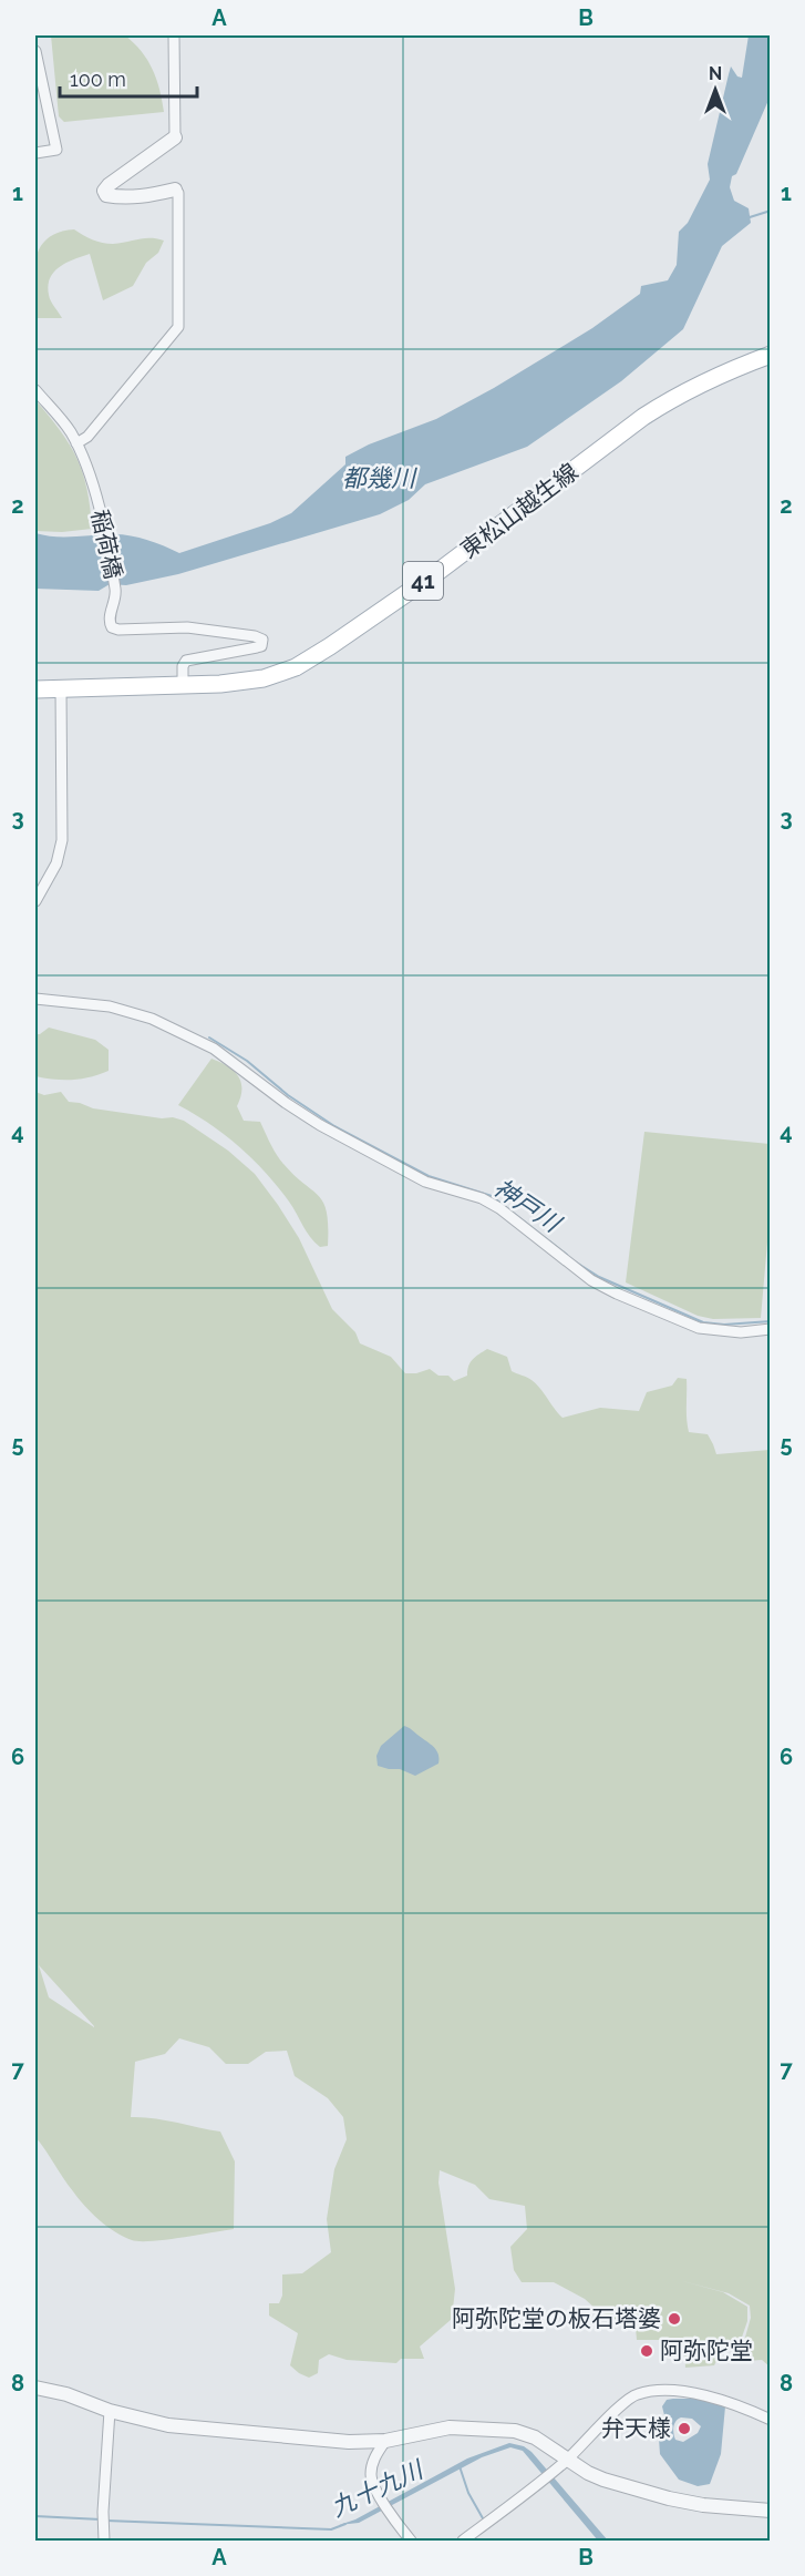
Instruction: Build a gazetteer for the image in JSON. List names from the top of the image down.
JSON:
{
  "streets": {
    "main road": ["東松山越生線", "41"],
    "street": ["稲荷橋"]
  },
  "crossings": [
    ["東松山越生線", "稲荷橋"]
  ],
  "water": ["都幾川", "神戸川", "九十九川"],
  "places": ["阿弥陀堂の板石塔婆", "阿弥陀堂", "弁天様"],
  "scale_bar": "100 m",
  "north": "top",
  "grid": {
    "columns": ["A", "B"],
    "rows": [
      "1",
      "2",
      "3",
      "4",
      "5",
      "6",
      "7",
      "8"
    ]
  }
}
